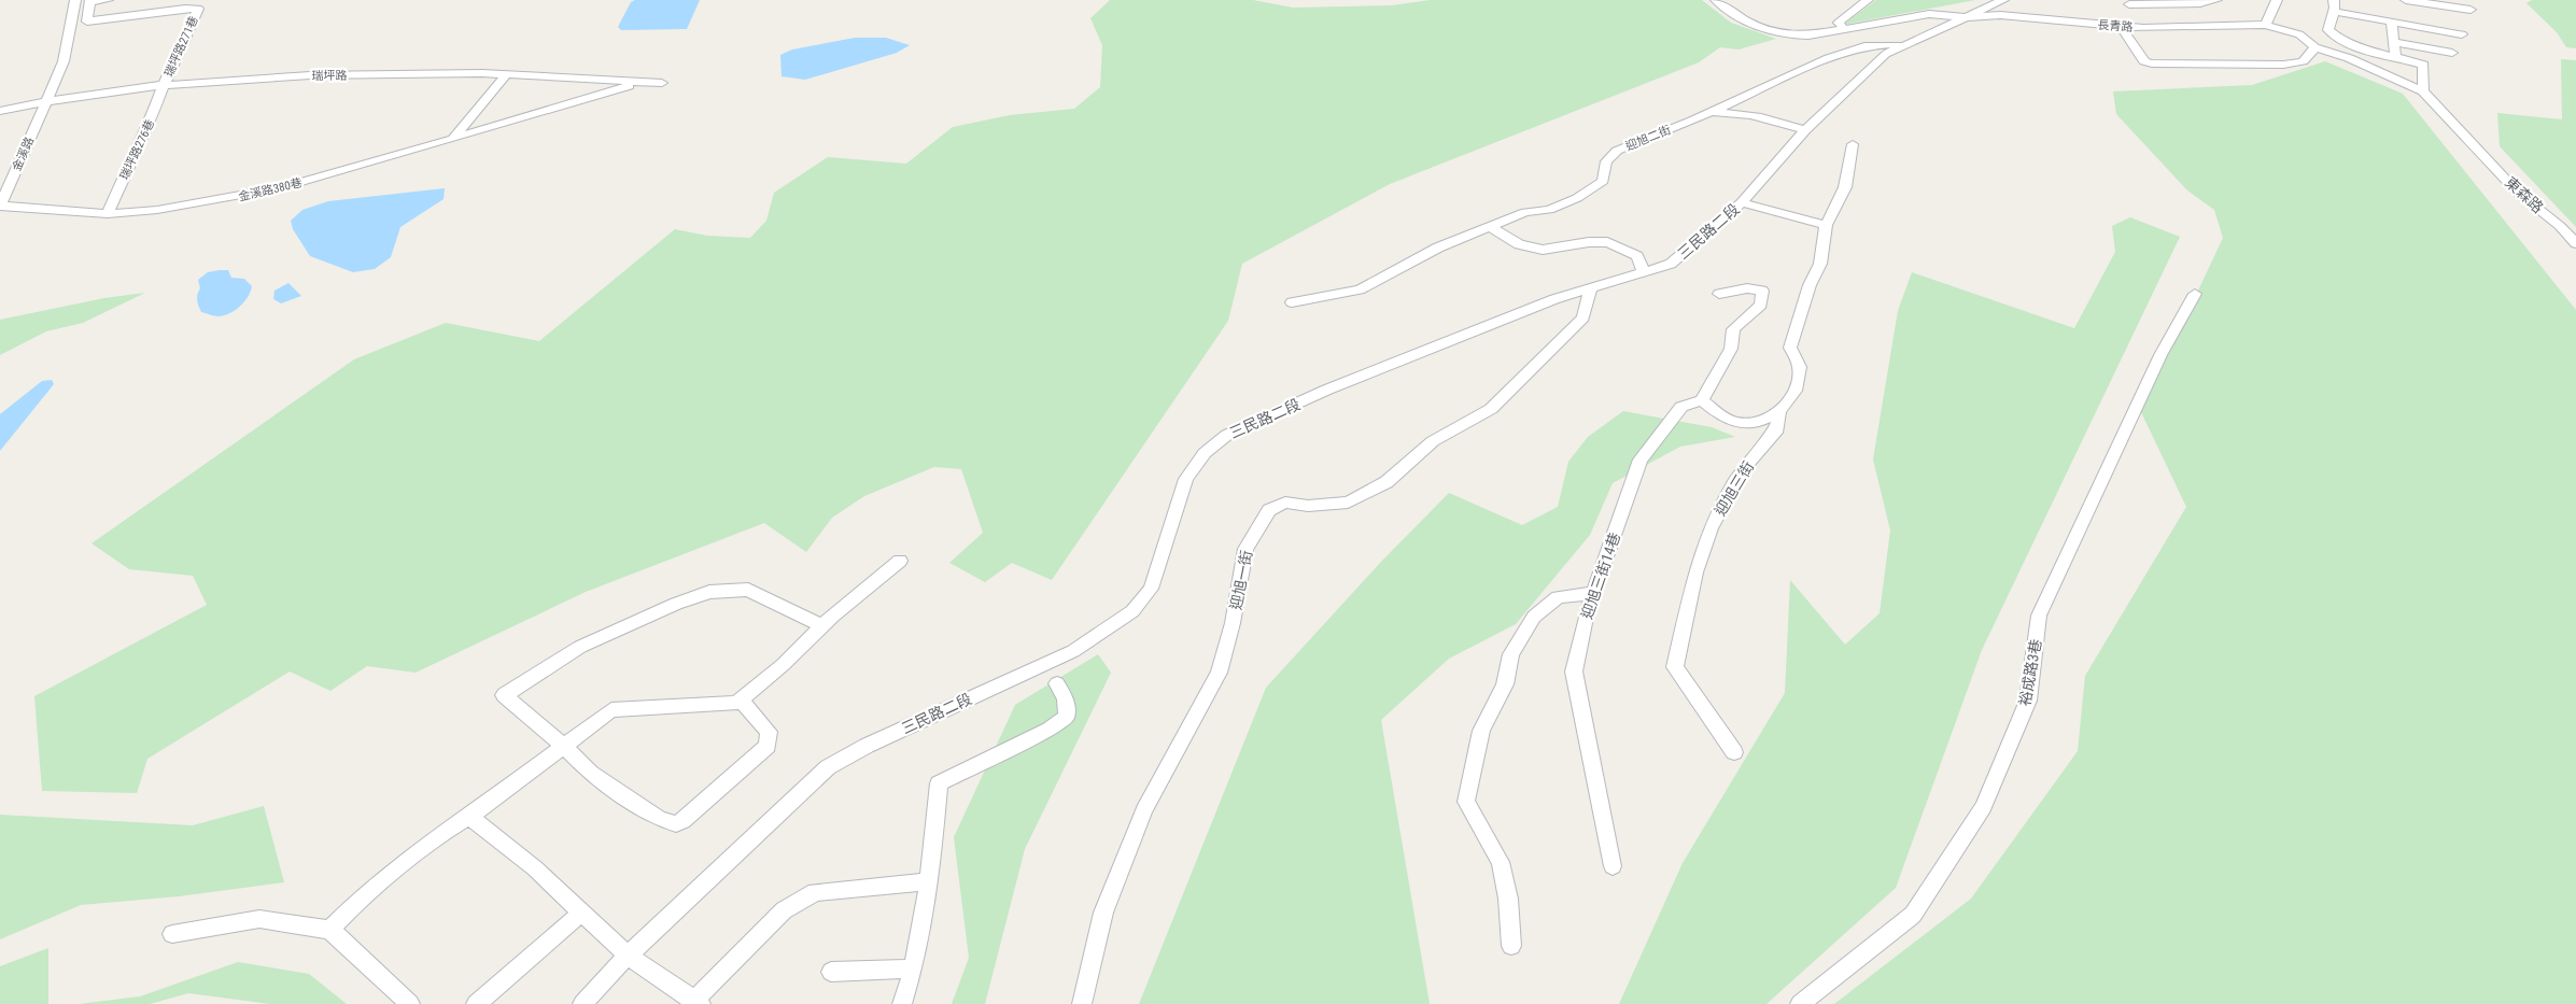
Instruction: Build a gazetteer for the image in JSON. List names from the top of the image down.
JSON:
{
  "streets": {
    "street": [
      "長青路",
      "瑞坪路271巷",
      "瑞坪路",
      "迎旭二街",
      "瑞坪路276巷",
      "金溪路",
      "金溪路380巷",
      "東森路",
      "三民路二段",
      "迎旭三街",
      "迎旭三街14巷",
      "迎旭一街",
      "裕成路3巷"
    ]
  },
  "crossings": [
    ["長青路", "東森路"],
    ["長青路", "三民路二段"],
    ["瑞坪路271巷", "瑞坪路"],
    ["瑞坪路271巷", "瑞坪路276巷"],
    ["瑞坪路", "瑞坪路276巷"],
    ["瑞坪路", "金溪路"],
    ["瑞坪路", "金溪路380巷"],
    ["迎旭二街", "三民路二段"],
    ["瑞坪路276巷", "金溪路380巷"],
    ["金溪路", "金溪路380巷"],
    ["三民路二段", "迎旭一街"]
  ]
}
